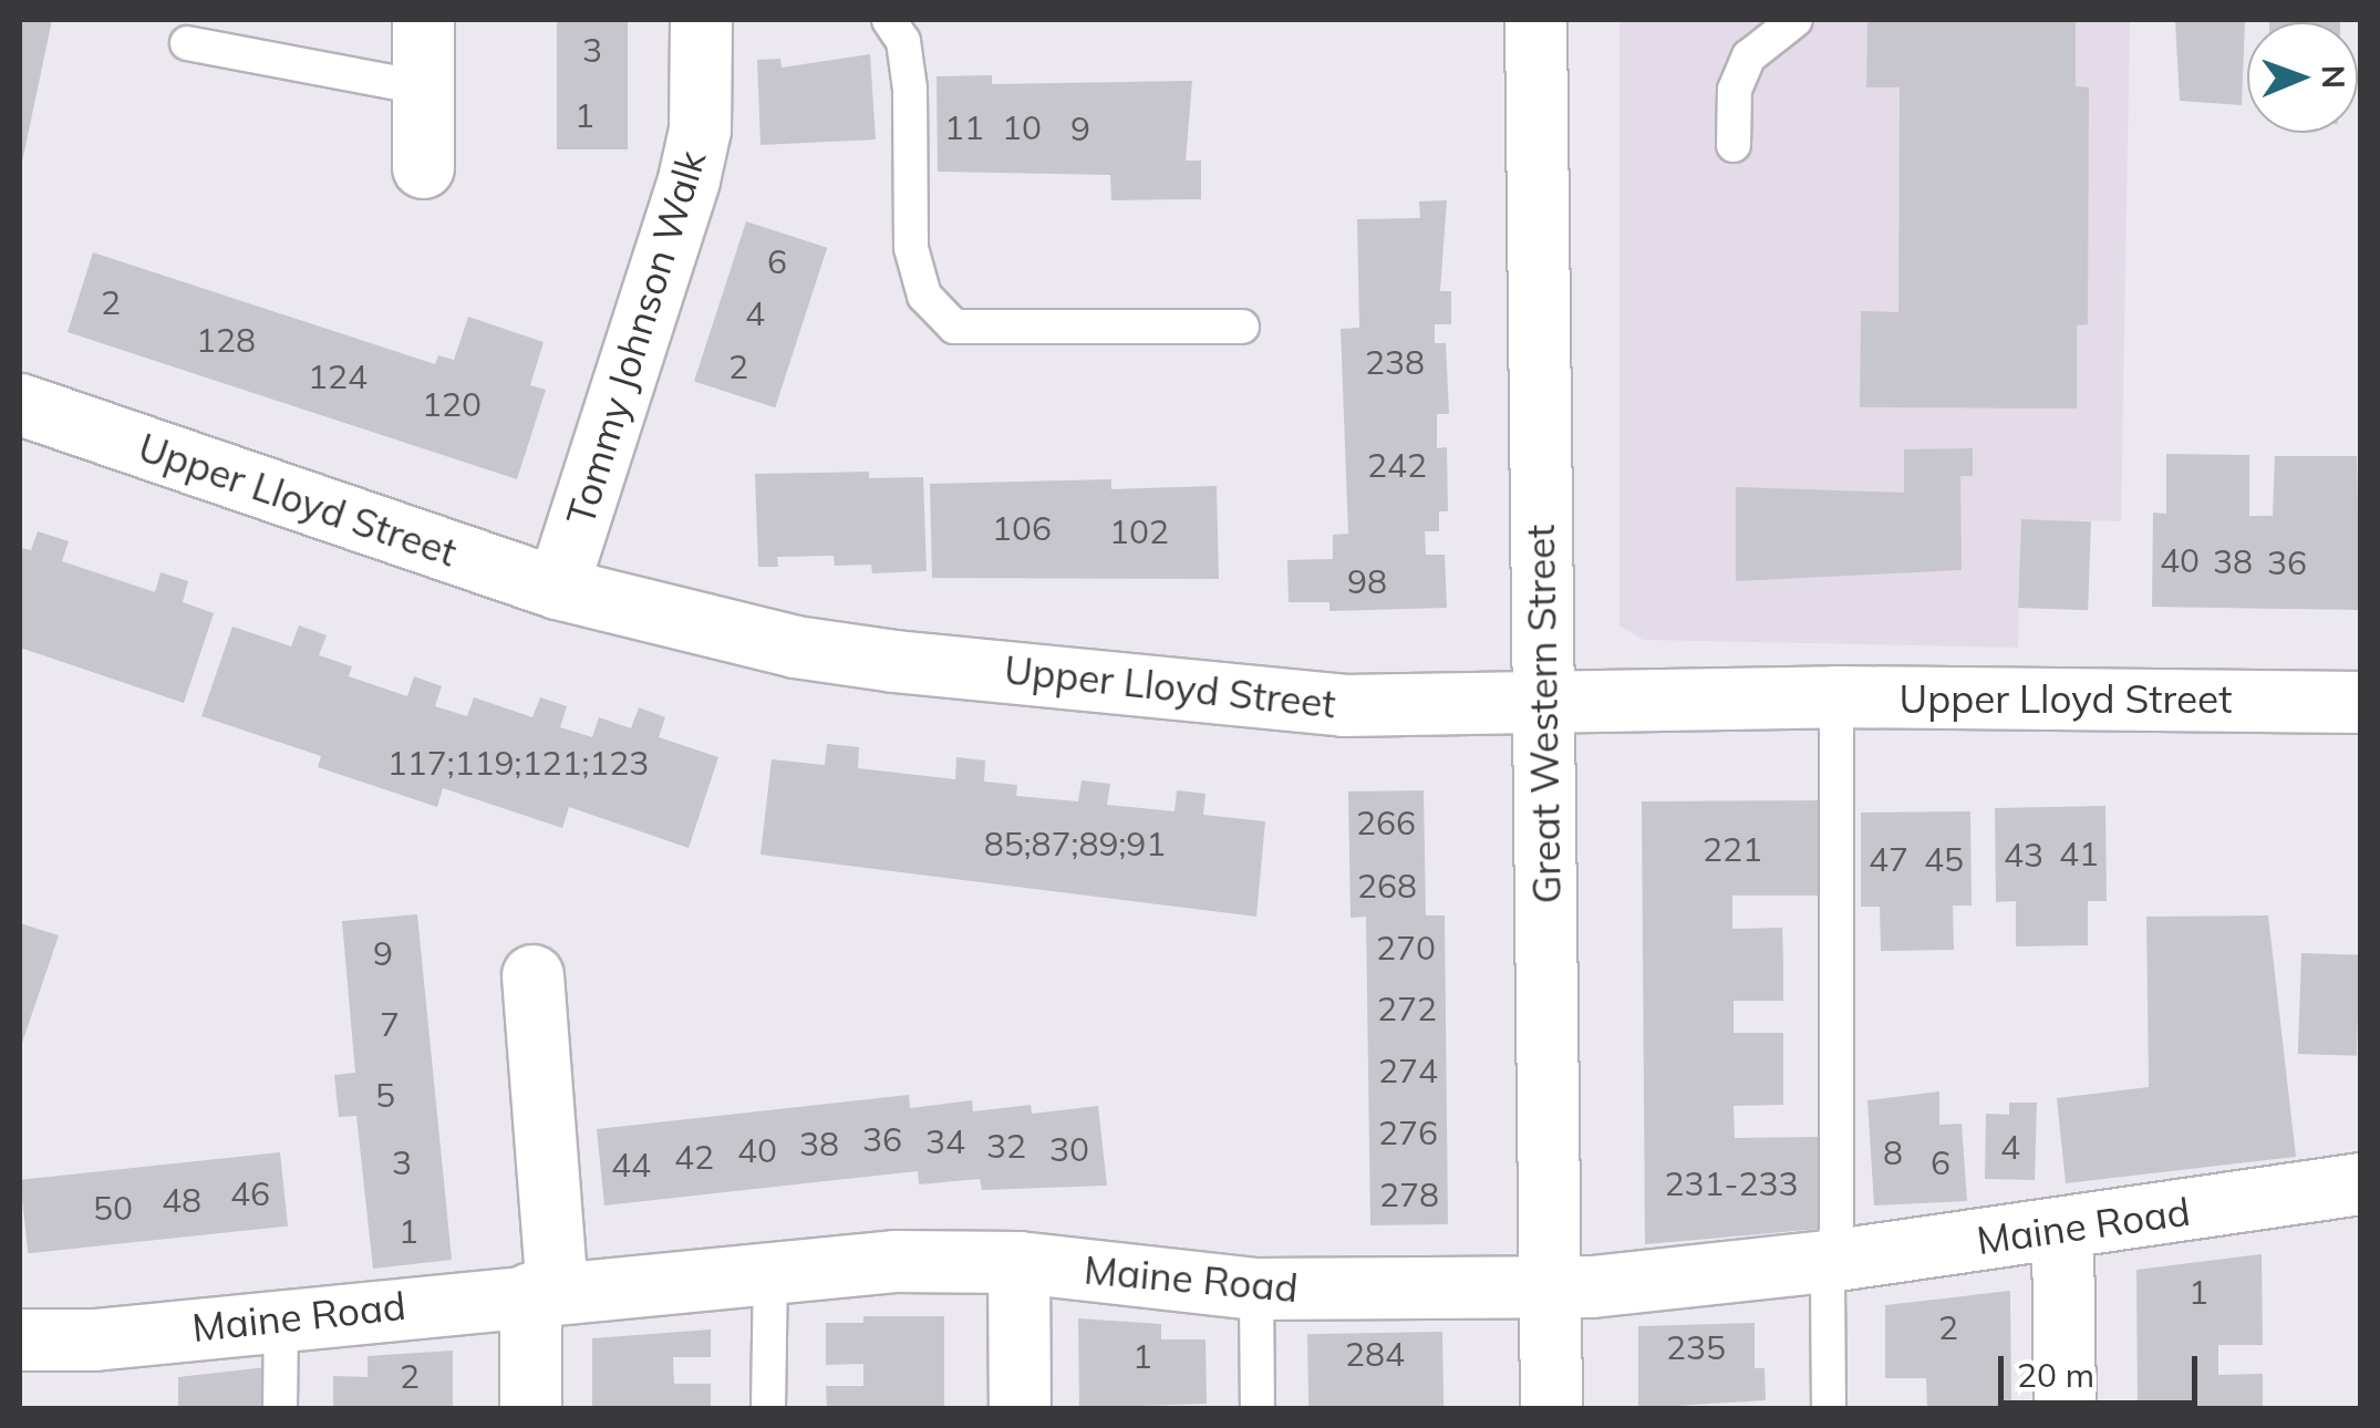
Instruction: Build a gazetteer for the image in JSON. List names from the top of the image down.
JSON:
{
  "streets": {
    "street": [
      "Tommy Johnson Walk",
      "Upper Lloyd Street",
      "Great Western Street",
      "Maine Road"
    ]
  },
  "crossings": [
    ["Tommy Johnson Walk", "Upper Lloyd Street"],
    ["Upper Lloyd Street", "Great Western Street"],
    ["Great Western Street", "Maine Road"]
  ],
  "house_numbers": [
    "3",
    "1",
    "11",
    "10",
    "9",
    "6",
    "2",
    "4",
    "128",
    "238",
    "2",
    "124",
    "120",
    "242",
    "106",
    "102",
    "40",
    "38",
    "36",
    "98",
    "117;119;121;123",
    "266",
    "85;87;89;91",
    "221",
    "41",
    "43",
    "47",
    "45",
    "268",
    "270",
    "9",
    "272",
    "7",
    "274",
    "5",
    "276",
    "36",
    "34",
    "38",
    "32",
    "4",
    "30",
    "40",
    "8",
    "42",
    "3",
    "6",
    "44",
    "231-233",
    "46",
    "278",
    "48",
    "50",
    "1",
    "1",
    "2",
    "235",
    "284",
    "1",
    "2"
  ],
  "scale_bar": "20 m",
  "north": "right"
}
